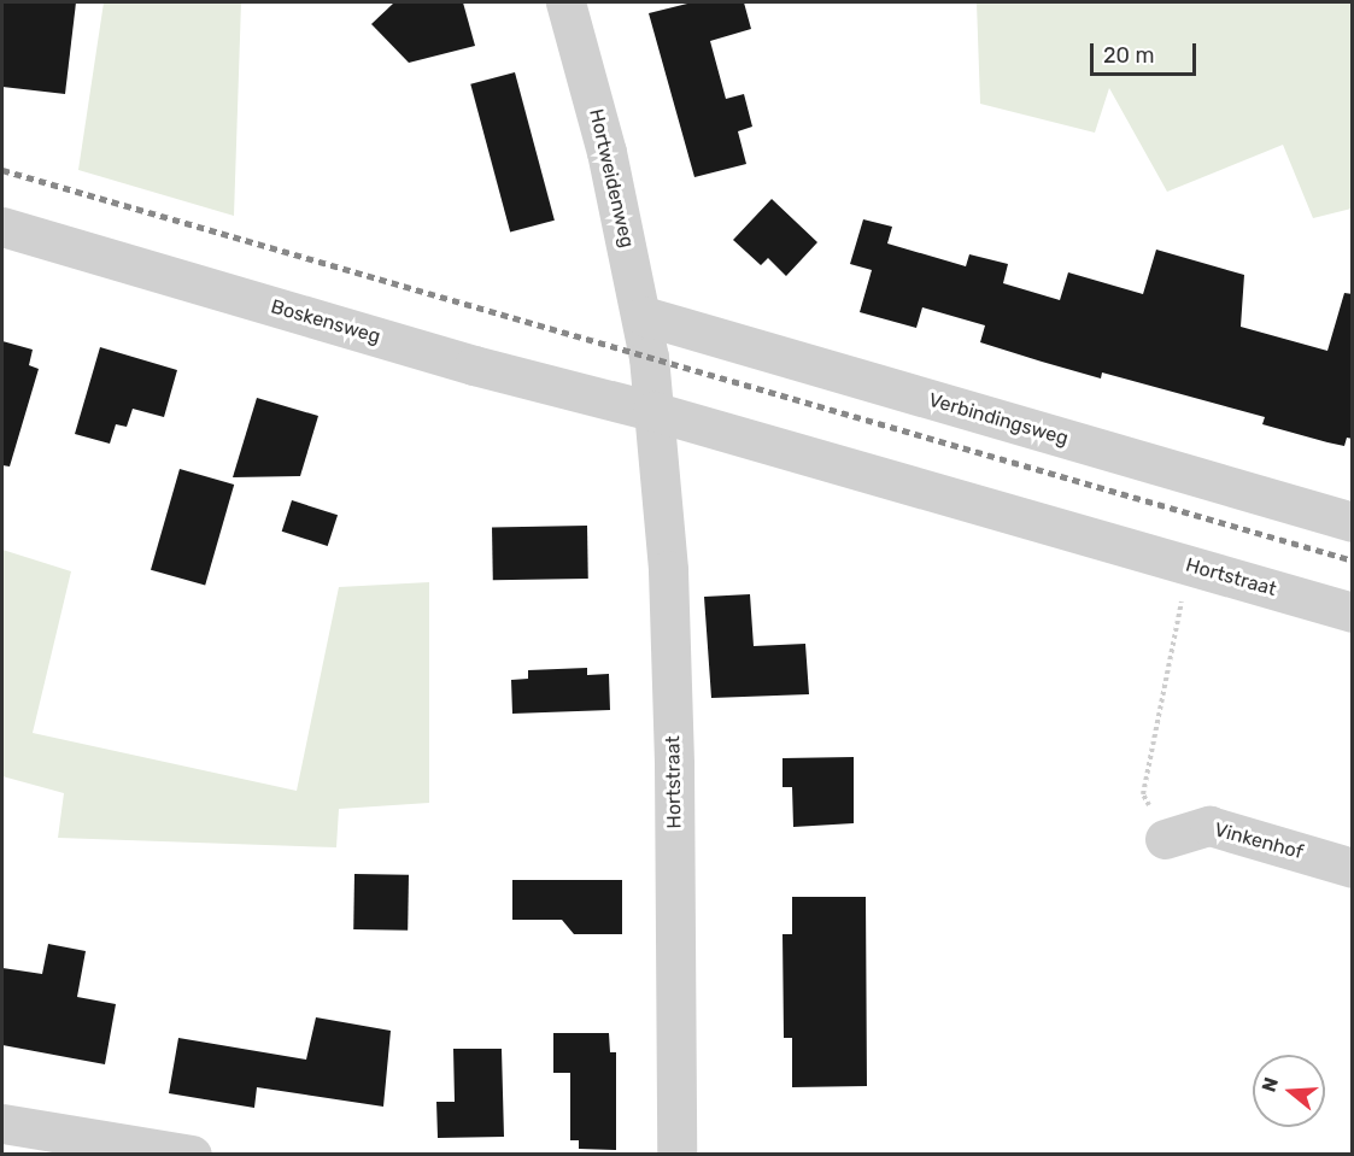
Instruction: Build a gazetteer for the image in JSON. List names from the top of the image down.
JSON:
{
  "streets": {
    "street": [
      "Hortweidenweg",
      "Boskensweg",
      "Verbindingsweg",
      "Hortstraat",
      "Vinkenhof"
    ]
  },
  "crossings": [
    ["Hortweidenweg", "Verbindingsweg"],
    ["Hortweidenweg", "Hortstraat"],
    ["Boskensweg", "Hortstraat"]
  ],
  "scale_bar": "20 m",
  "north": "left"
}
